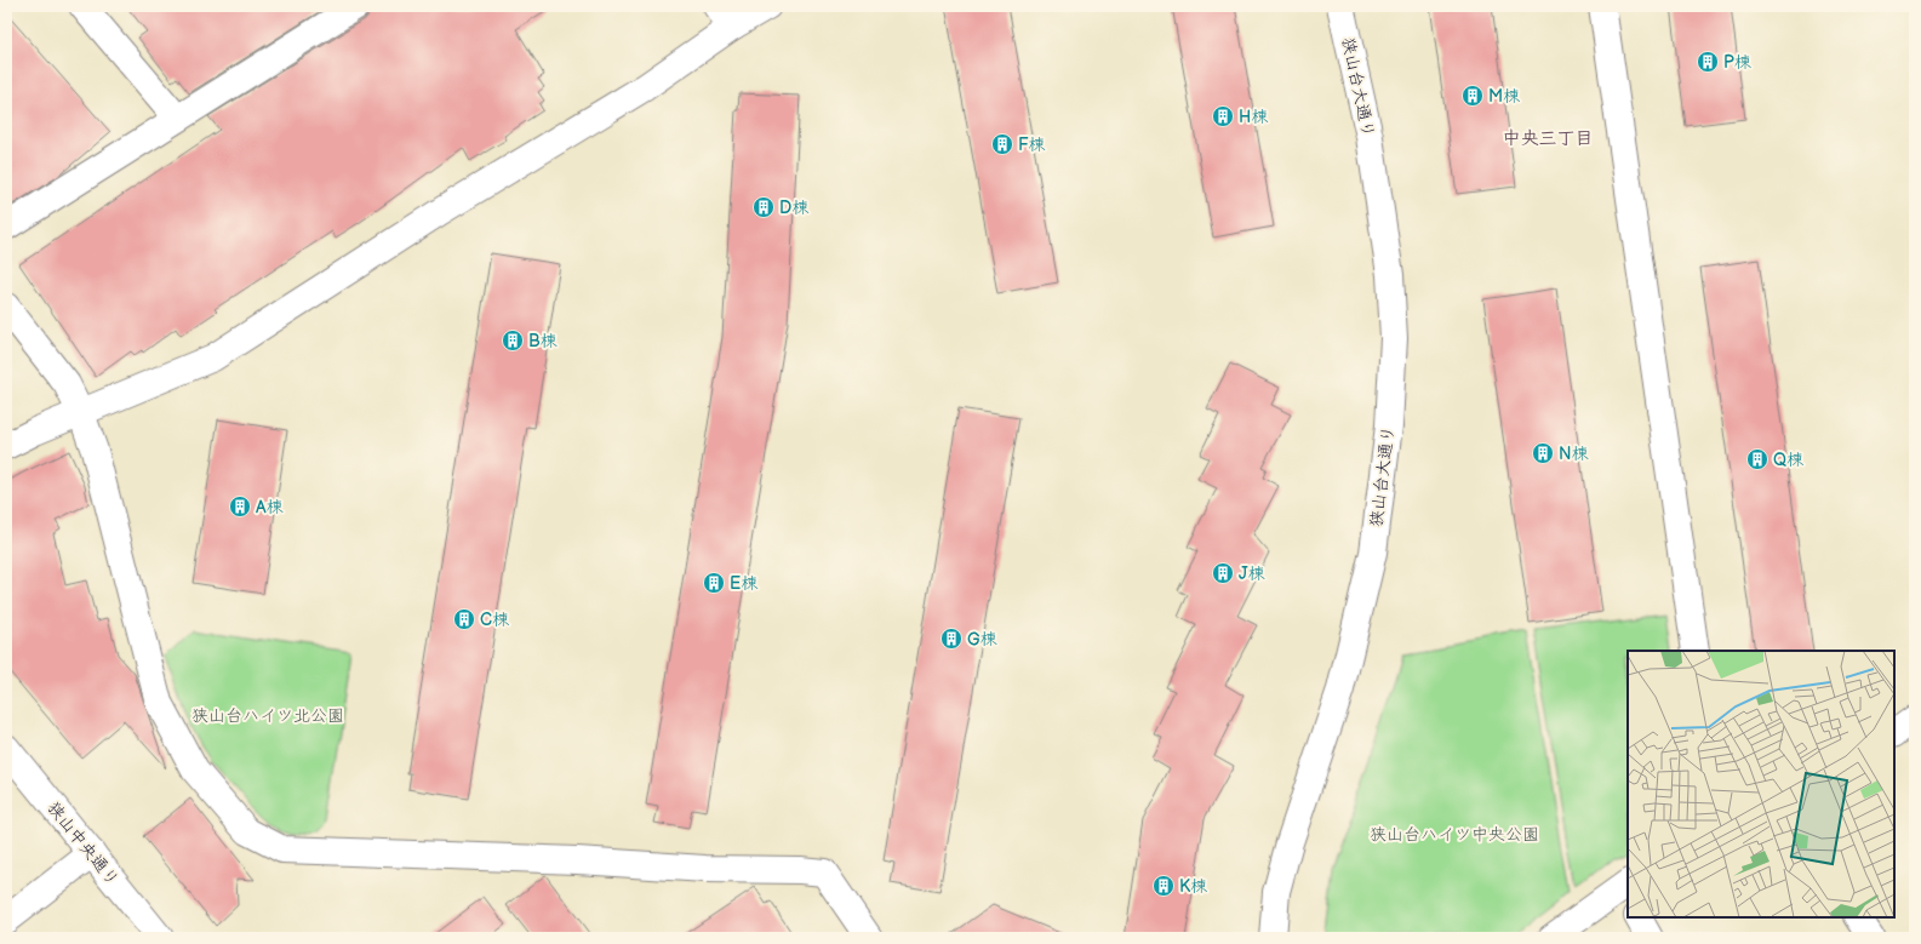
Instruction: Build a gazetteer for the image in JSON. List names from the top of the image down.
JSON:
{
  "streets": {
    "street": ["狭山台大通り", "狭山中央通り"]
  },
  "districts": ["中央三丁目"],
  "parks": ["狭山台ハイツ北公園", "狭山台ハイツ中央公園"],
  "places": {
    "building": [
      "P棟",
      "M棟",
      "H棟",
      "F棟",
      "D棟",
      "B棟",
      "N棟",
      "Q棟",
      "A棟",
      "J棟",
      "E棟",
      "C棟",
      "G棟",
      "K棟"
    ]
  }
}
